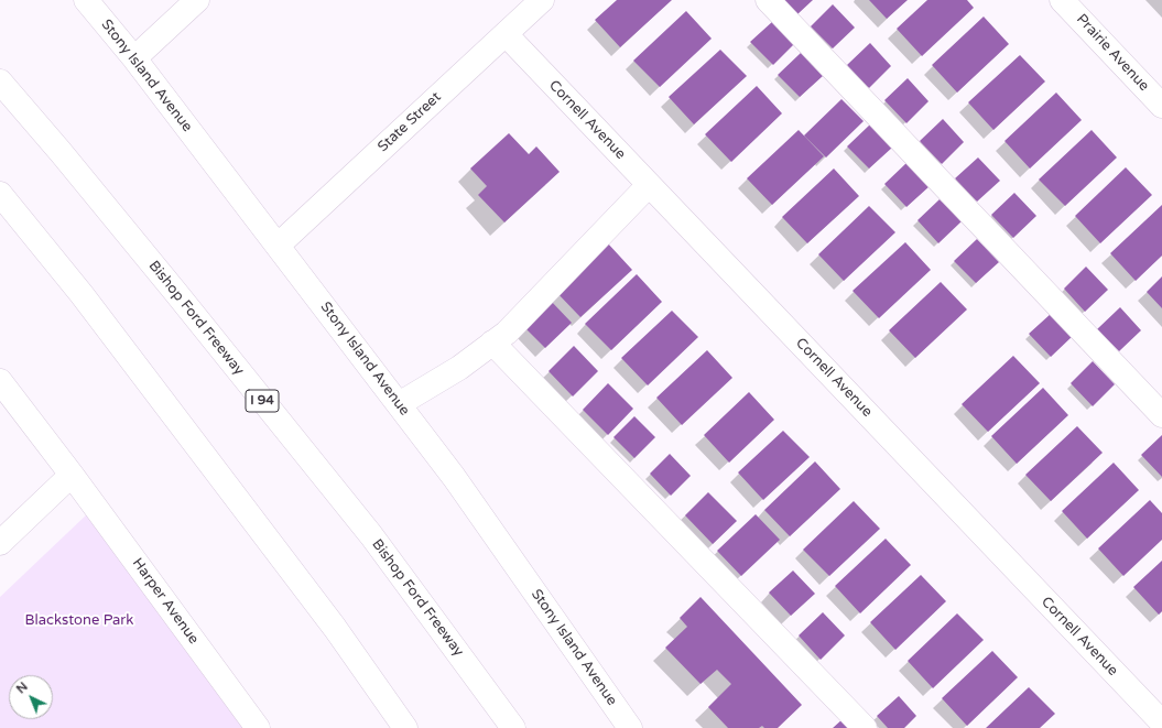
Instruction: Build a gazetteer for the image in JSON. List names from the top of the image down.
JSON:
{
  "streets": {
    "main road": [
      "Prairie Avenue",
      "Stony Island Avenue",
      "Cornell Avenue",
      "State Street",
      "Bishop Ford Freeway",
      "I 94",
      "Harper Avenue"
    ]
  },
  "crossings": [
    ["Stony Island Avenue", "State Street"],
    ["Cornell Avenue", "State Street"]
  ],
  "parks": ["Blackstone Park"],
  "north": "top left"
}
